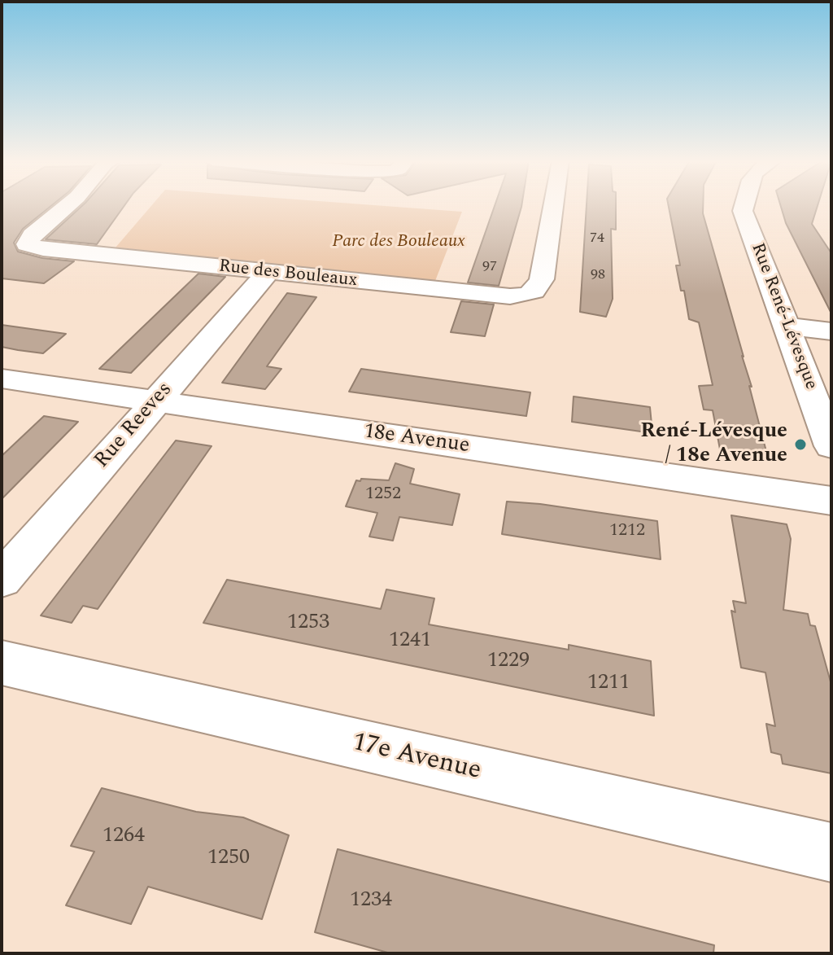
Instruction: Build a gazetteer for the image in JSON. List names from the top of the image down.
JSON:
{
  "streets": {
    "street": [
      "Rue des Bouleaux",
      "Rue René-Lévesque",
      "Rue Reeves",
      "18e Avenue",
      "17e Avenue"
    ]
  },
  "crossings": [
    ["Rue des Bouleaux", "Rue Reeves"],
    ["Rue Reeves", "18e Avenue"]
  ],
  "parks": ["Parc des Bouleaux"],
  "places": ["René-Lévesque / 18e Avenue"],
  "house_numbers": [
    "74",
    "97",
    "98",
    "1252",
    "1212",
    "1253",
    "1241",
    "1229",
    "1211",
    "1264",
    "1250",
    "1234"
  ]
}
